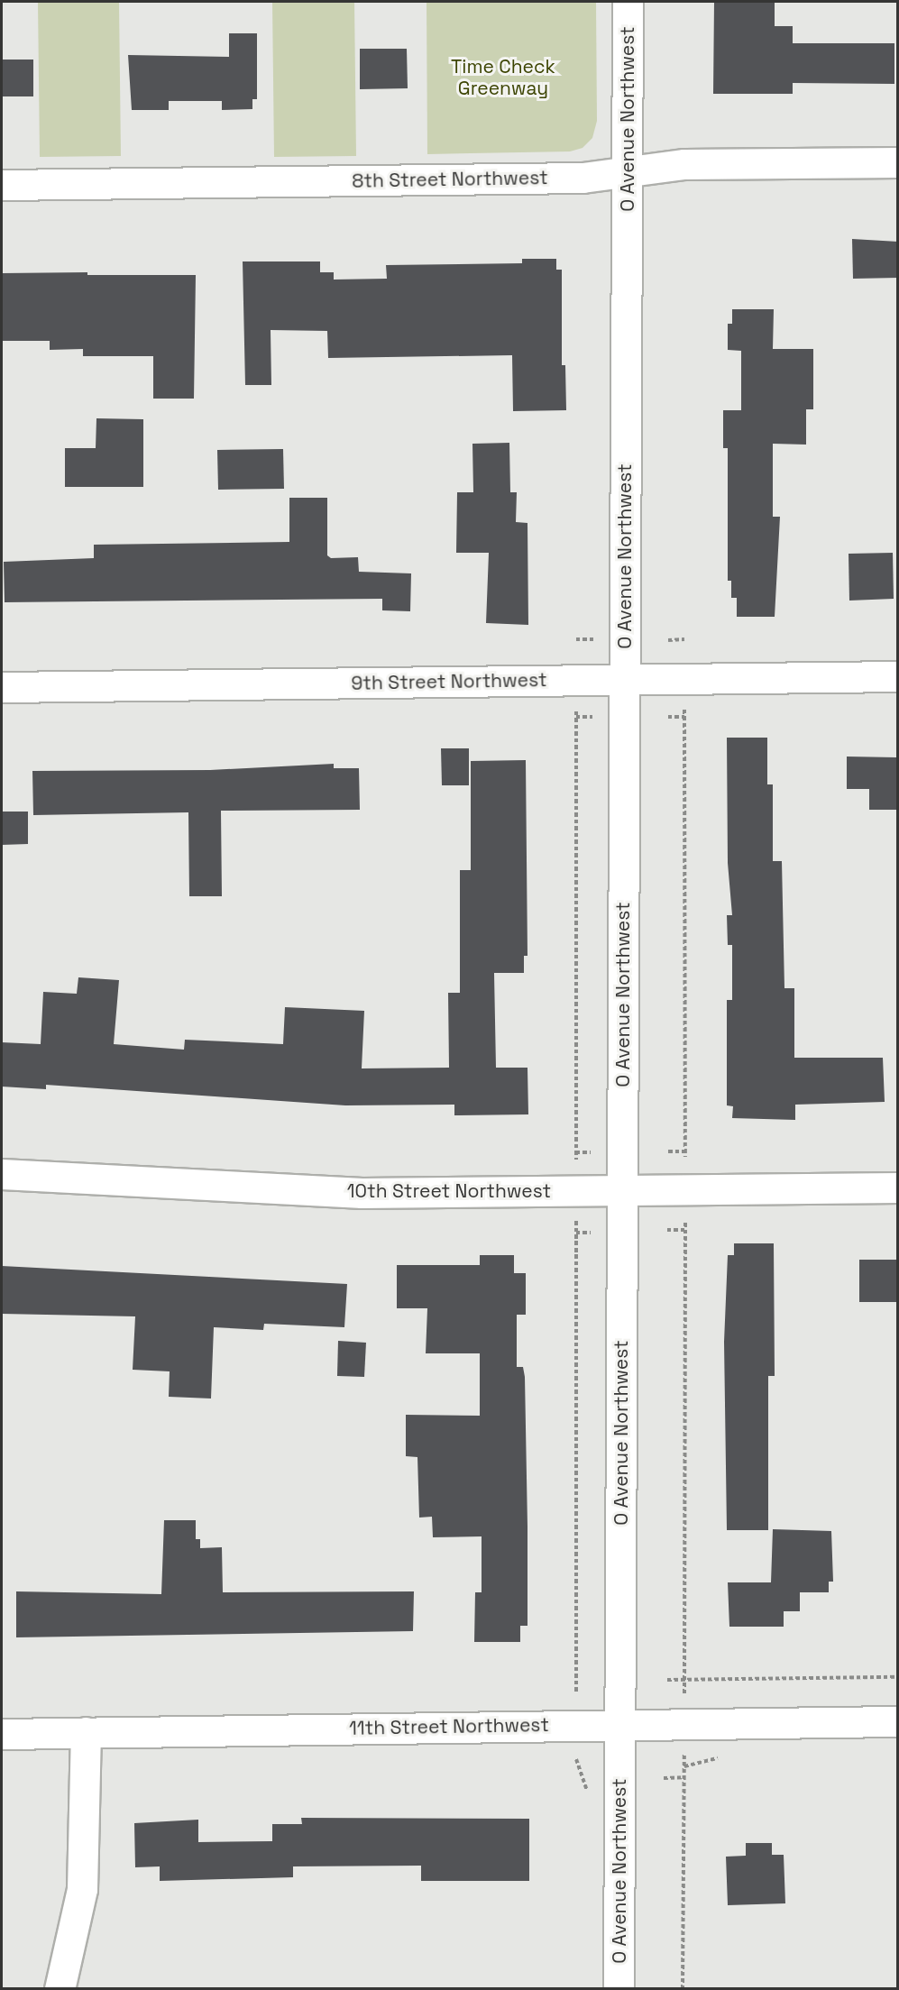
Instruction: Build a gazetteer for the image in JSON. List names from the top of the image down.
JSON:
{
  "streets": {
    "street": [
      "O Avenue Northwest",
      "8th Street Northwest",
      "9th Street Northwest",
      "10th Street Northwest",
      "11th Street Northwest"
    ]
  },
  "crossings": [
    ["O Avenue Northwest", "8th Street Northwest"],
    ["O Avenue Northwest", "9th Street Northwest"],
    ["O Avenue Northwest", "10th Street Northwest"],
    ["O Avenue Northwest", "11th Street Northwest"]
  ],
  "parks": ["Time Check Greenway"]
}
